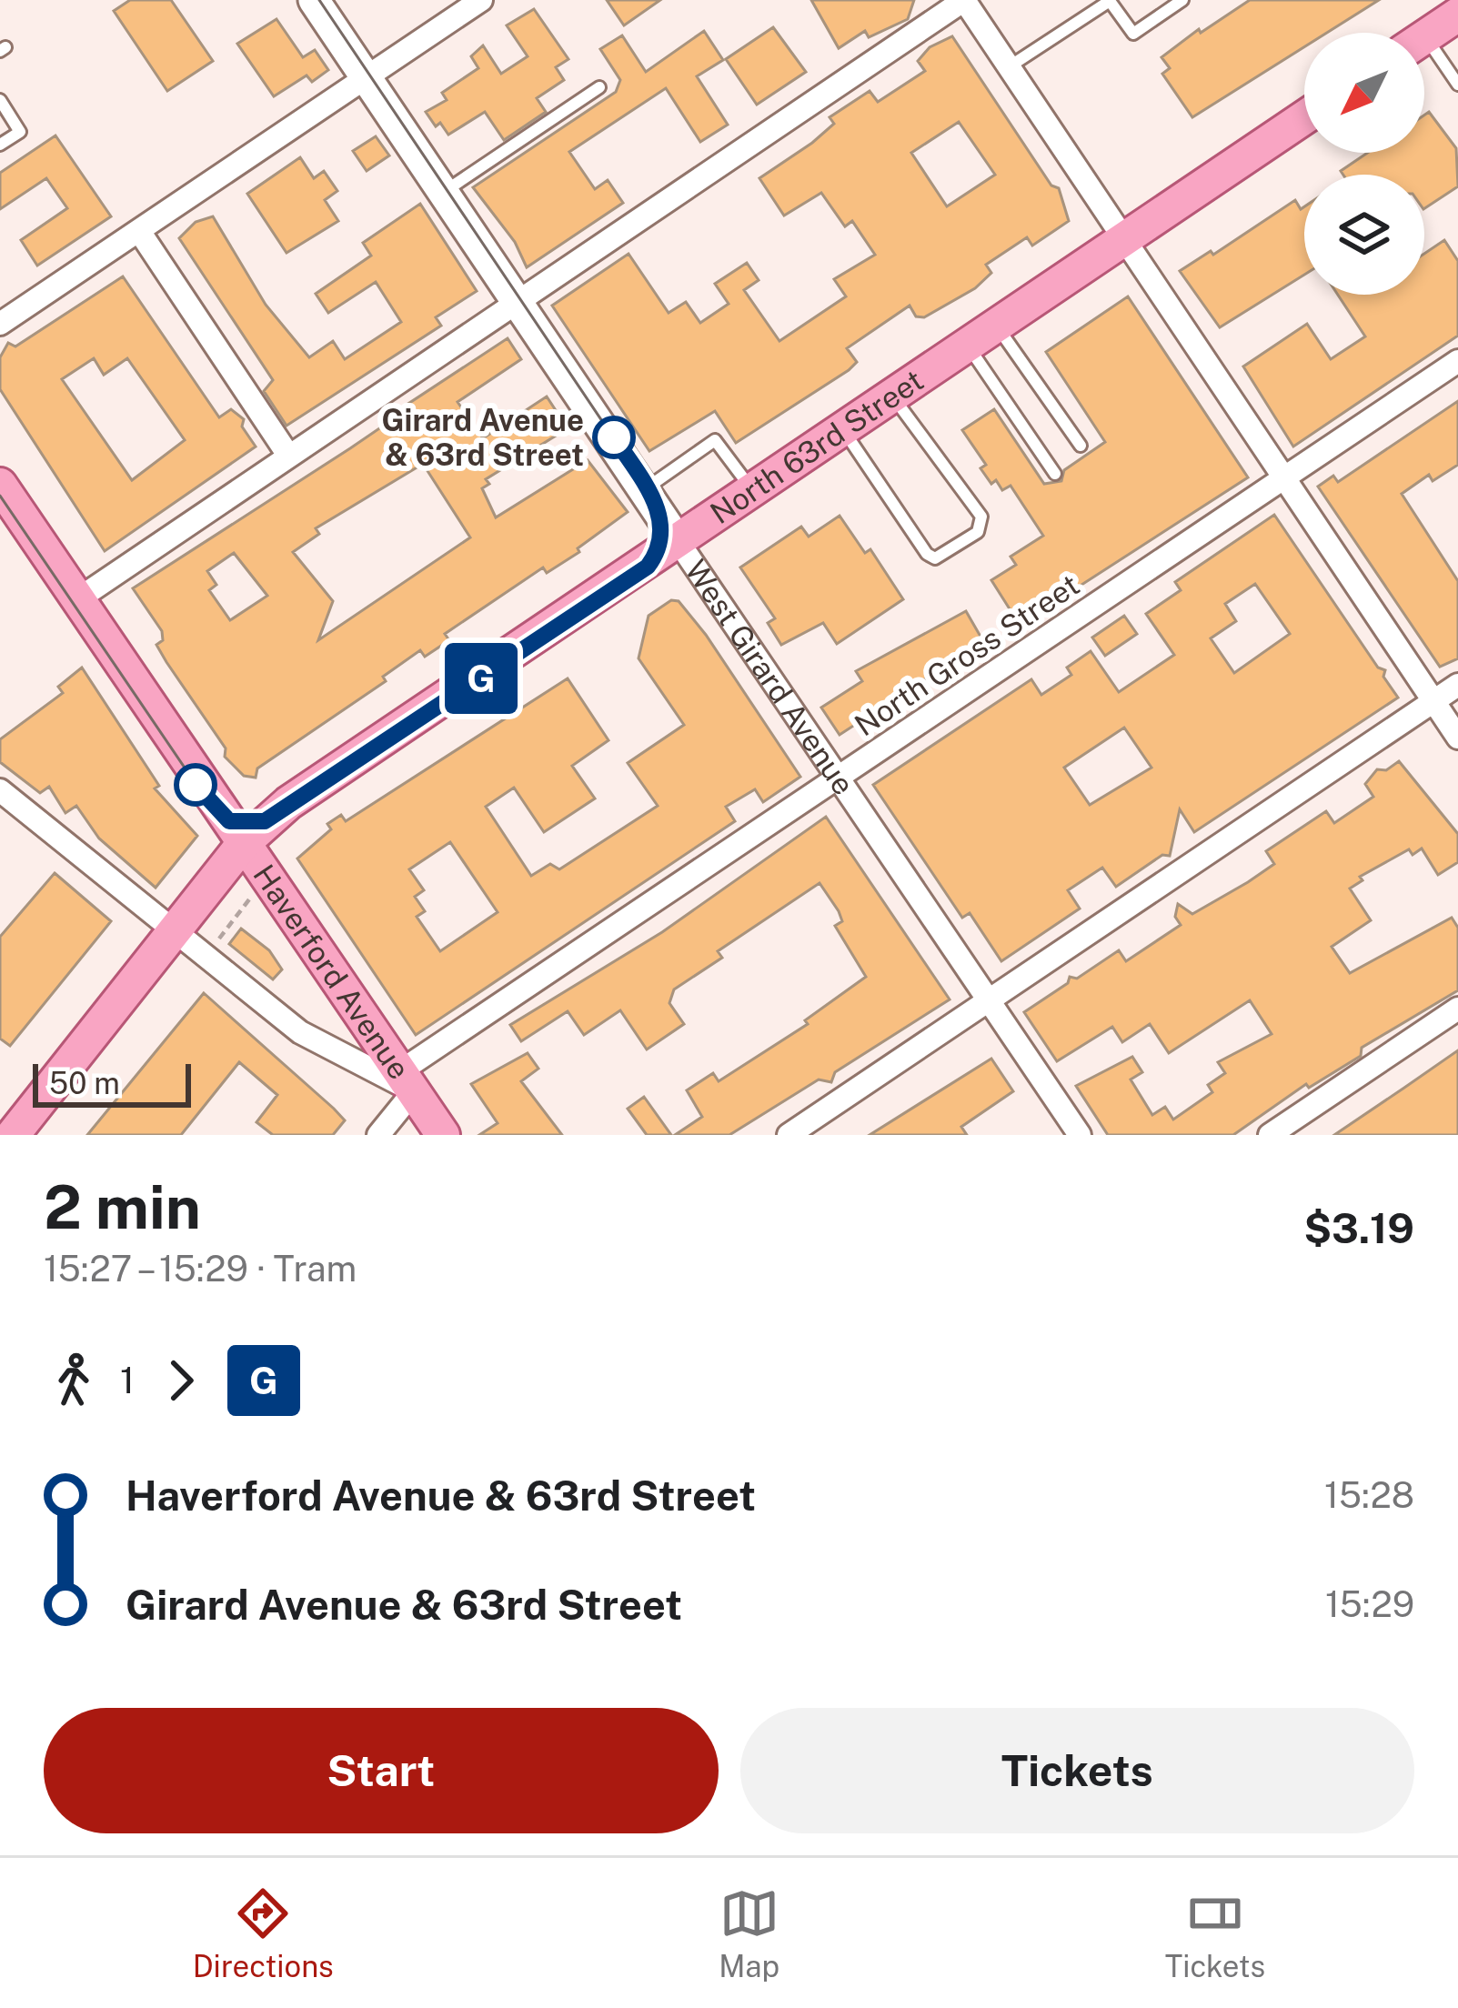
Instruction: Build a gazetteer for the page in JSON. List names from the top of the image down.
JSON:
{
  "streets": {
    "main road": ["North 63rd Street", "Haverford Avenue"],
    "street": ["North Gross Street", "West Girard Avenue"]
  },
  "crossings": [
    ["North 63rd Street", "West Girard Avenue"],
    ["North 63rd Street", "Haverford Avenue"],
    ["North Gross Street", "West Girard Avenue"],
    ["North Gross Street", "Haverford Avenue"]
  ],
  "places": ["Girard Avenue & 63rd Street"],
  "lines": ["tram line G"],
  "scale_bar": "50 m",
  "north": "bottom left",
  "page": {
    "on_map": "G",
    "scale": "50 m",
    "heading": ["2 min", "15:27 – 15:29 · Tram", "$3.19"],
    "legs": ["1", "G"],
    "list": [
      {
        "name": "Haverford Avenue & 63rd Street",
        "value": "15:28"
      },
      {
        "name": "Girard Avenue & 63rd Street",
        "value": "15:29"
      }
    ],
    "buttons": ["Start", "Tickets"],
    "tabs": ["Directions", "Map", "Tickets"]
  }
}
